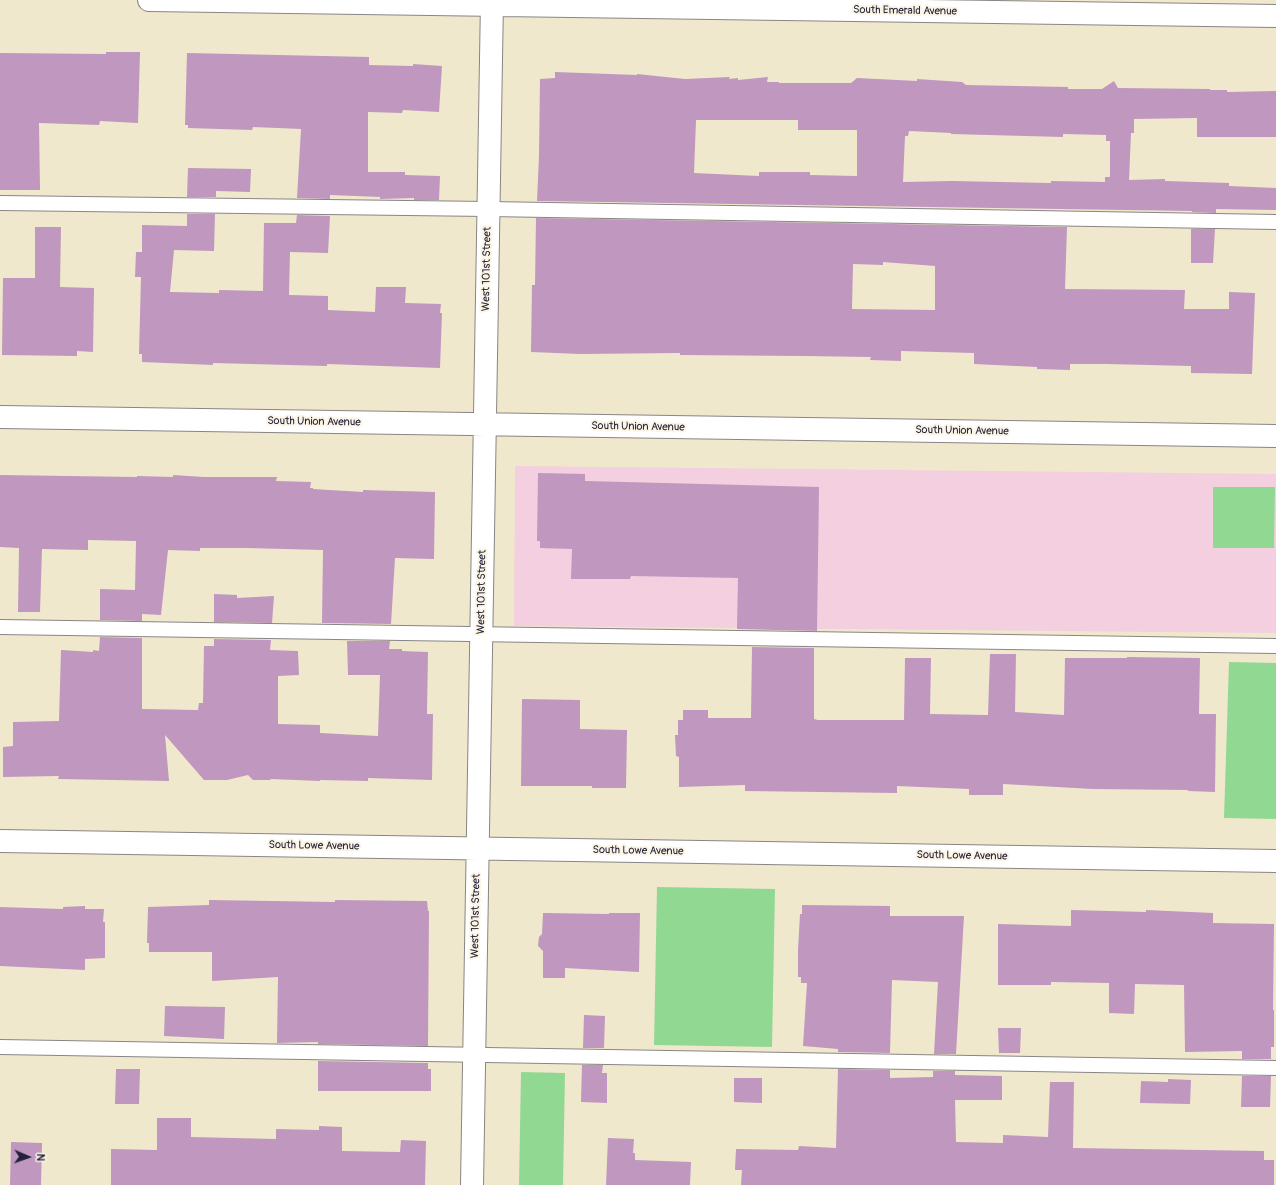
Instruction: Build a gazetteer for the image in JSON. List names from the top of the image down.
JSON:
{
  "streets": {
    "street": [
      "South Emerald Avenue",
      "West 101st Street",
      "South Union Avenue",
      "South Lowe Avenue"
    ]
  },
  "crossings": [
    ["South Emerald Avenue", "West 101st Street"],
    ["West 101st Street", "South Union Avenue"],
    ["West 101st Street", "South Lowe Avenue"]
  ],
  "north": "right"
}
